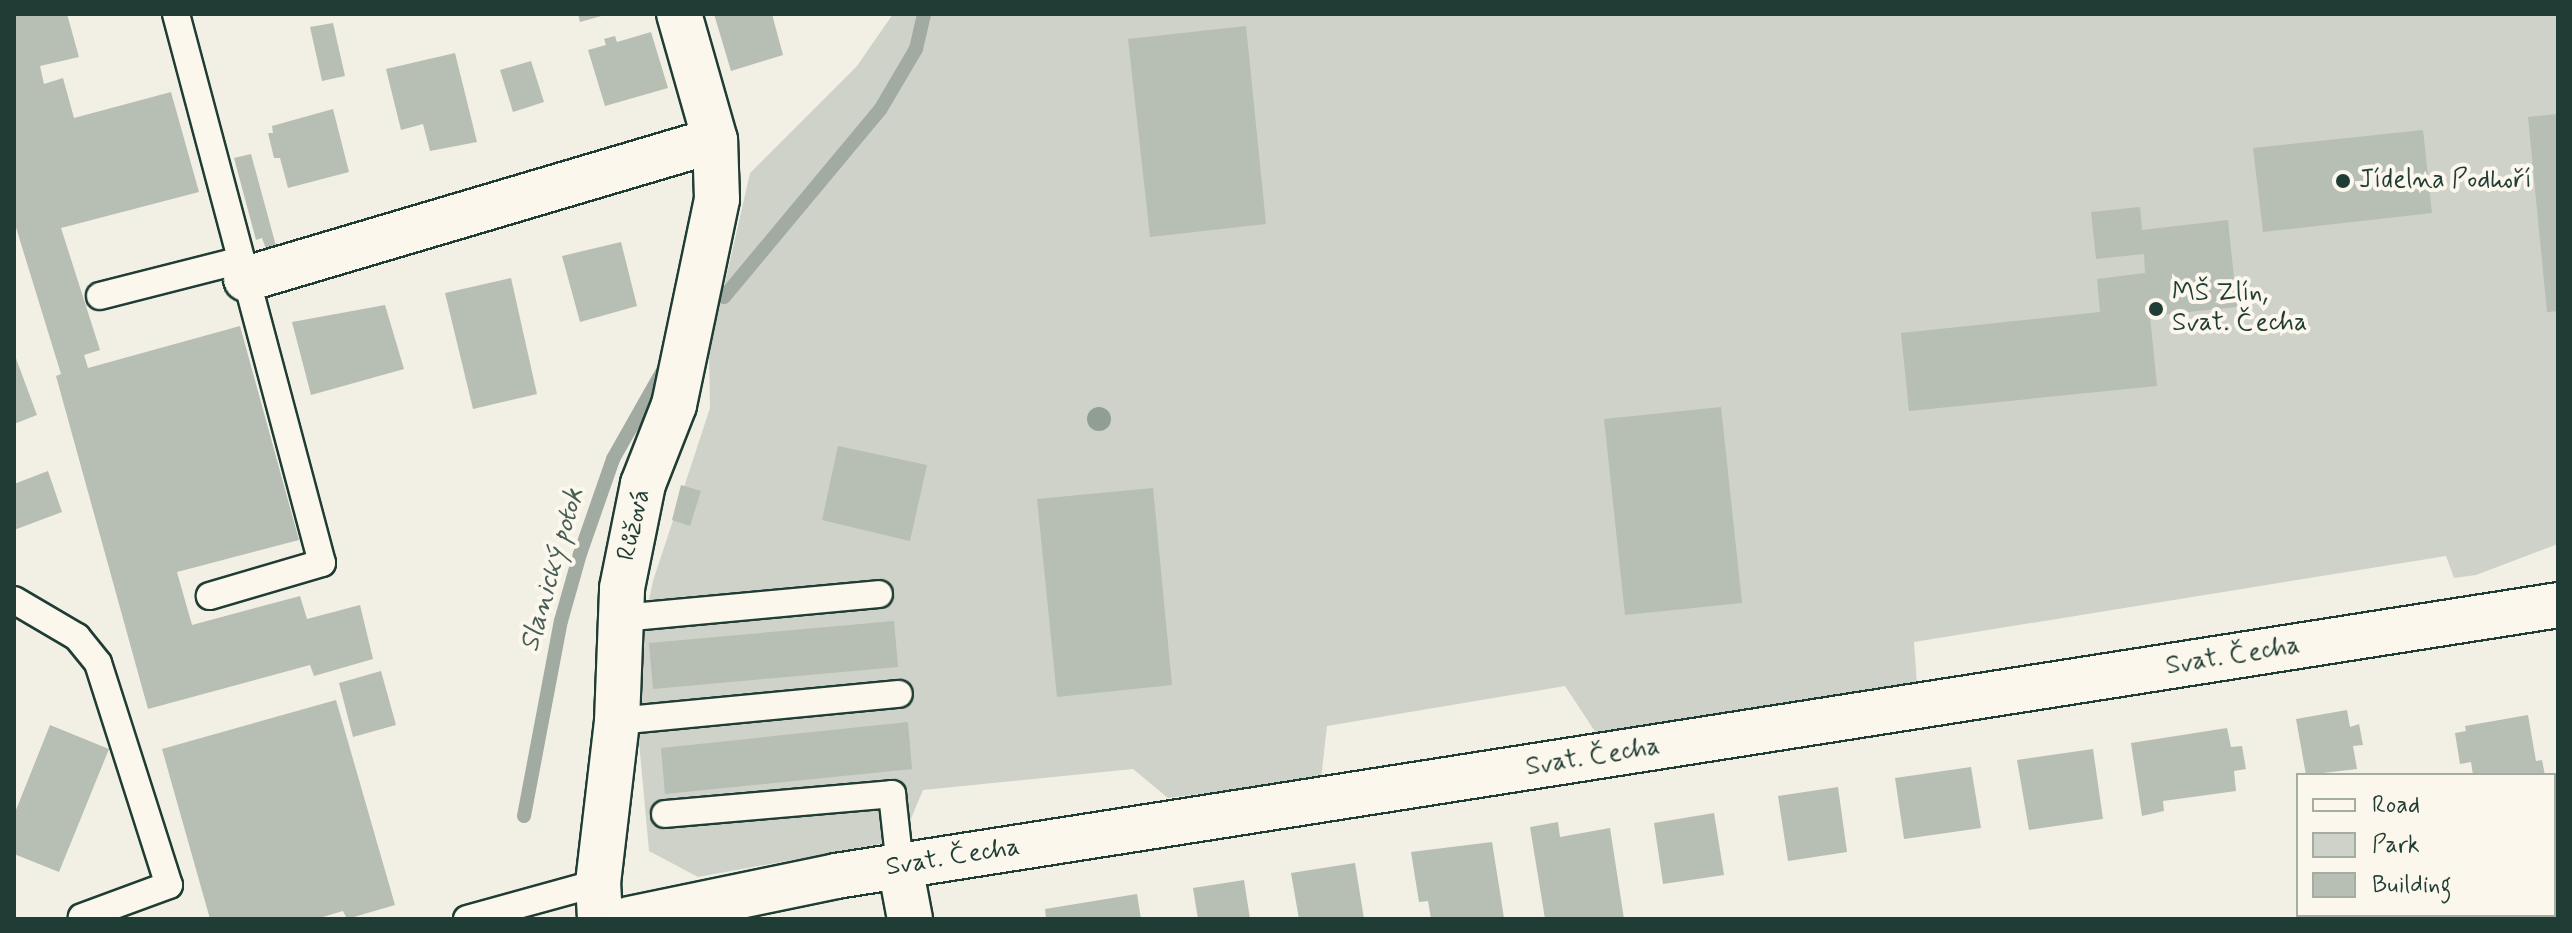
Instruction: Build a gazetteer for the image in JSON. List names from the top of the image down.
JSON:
{
  "streets": {
    "street": ["Růžová", "Svat. Čecha"]
  },
  "water": ["Slanický potok"],
  "places": ["Jídelna Podhoří", "MŠ Zlín, Svat. Čecha"],
  "legend": ["Road", "Park", "Building"]
}
